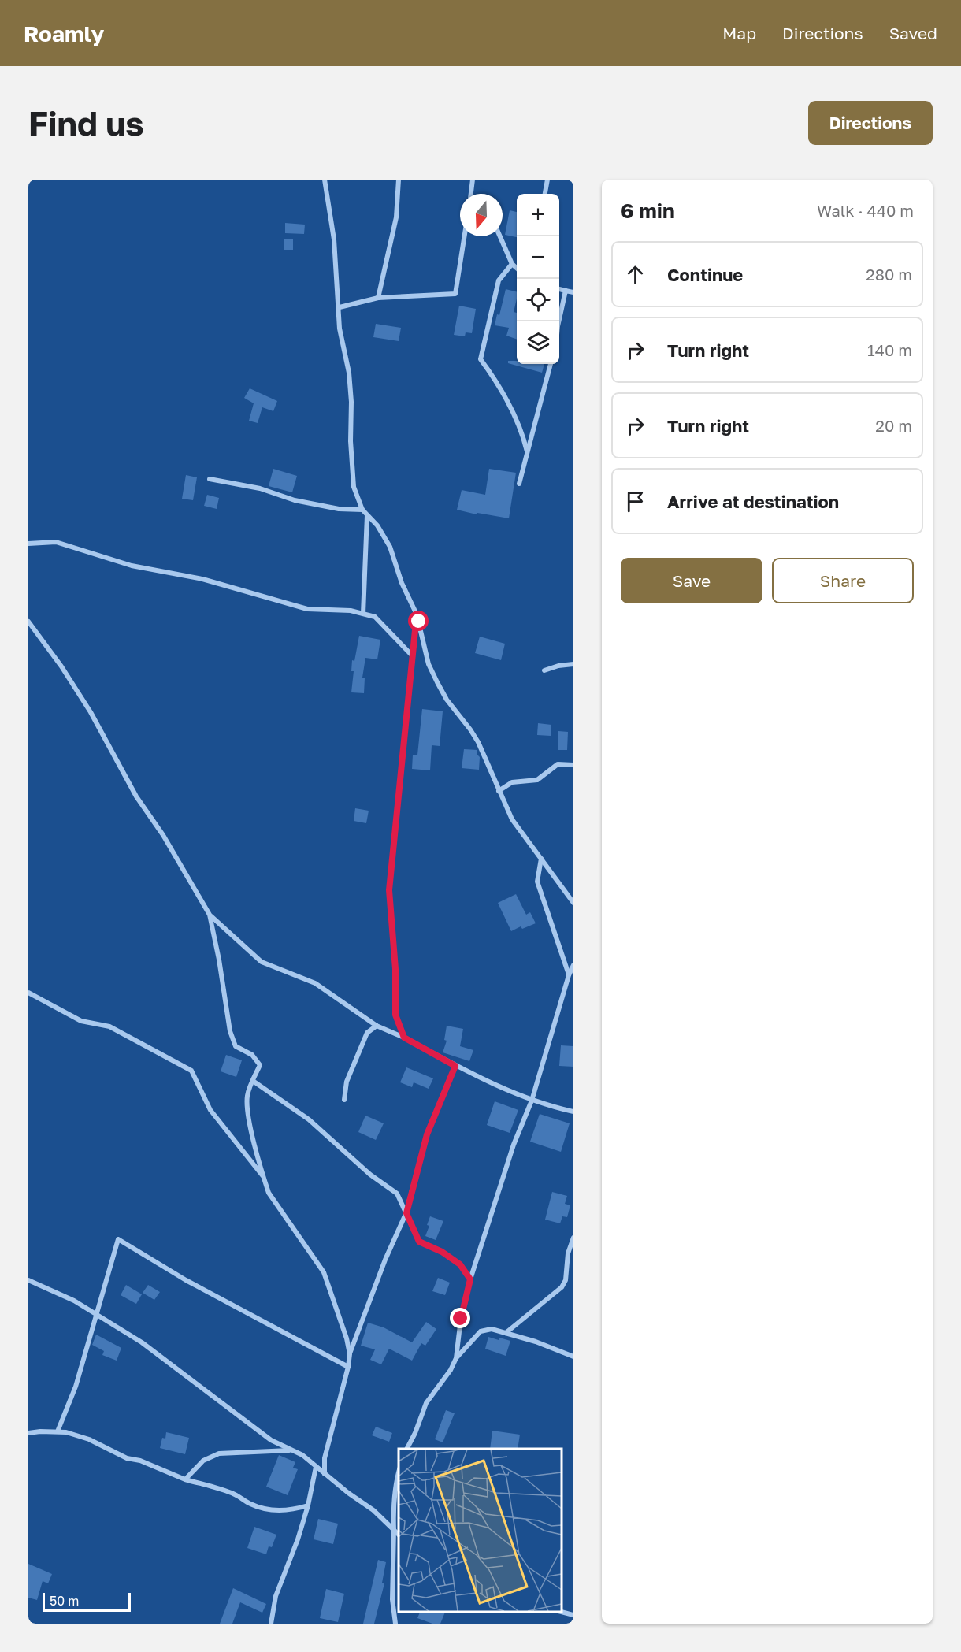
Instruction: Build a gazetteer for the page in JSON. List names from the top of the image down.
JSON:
{
  "scale_bar": "50 m",
  "north": "bottom",
  "page": {
    "header": "Roamly",
    "nav": ["Map", "Directions", "Saved"],
    "buttons": [
      "Directions",
      ["Save", "Share"]
    ],
    "title": "Find us",
    "heading": ["6 min", "Walk · 440 m"],
    "map_buttons": ["+", "−"],
    "list": [
      ["Continue", "280 m"],
      ["Turn right", "140 m"],
      ["Turn right", "20 m"],
      "Arrive at destination"
    ],
    "scale": "50 m"
  }
}
